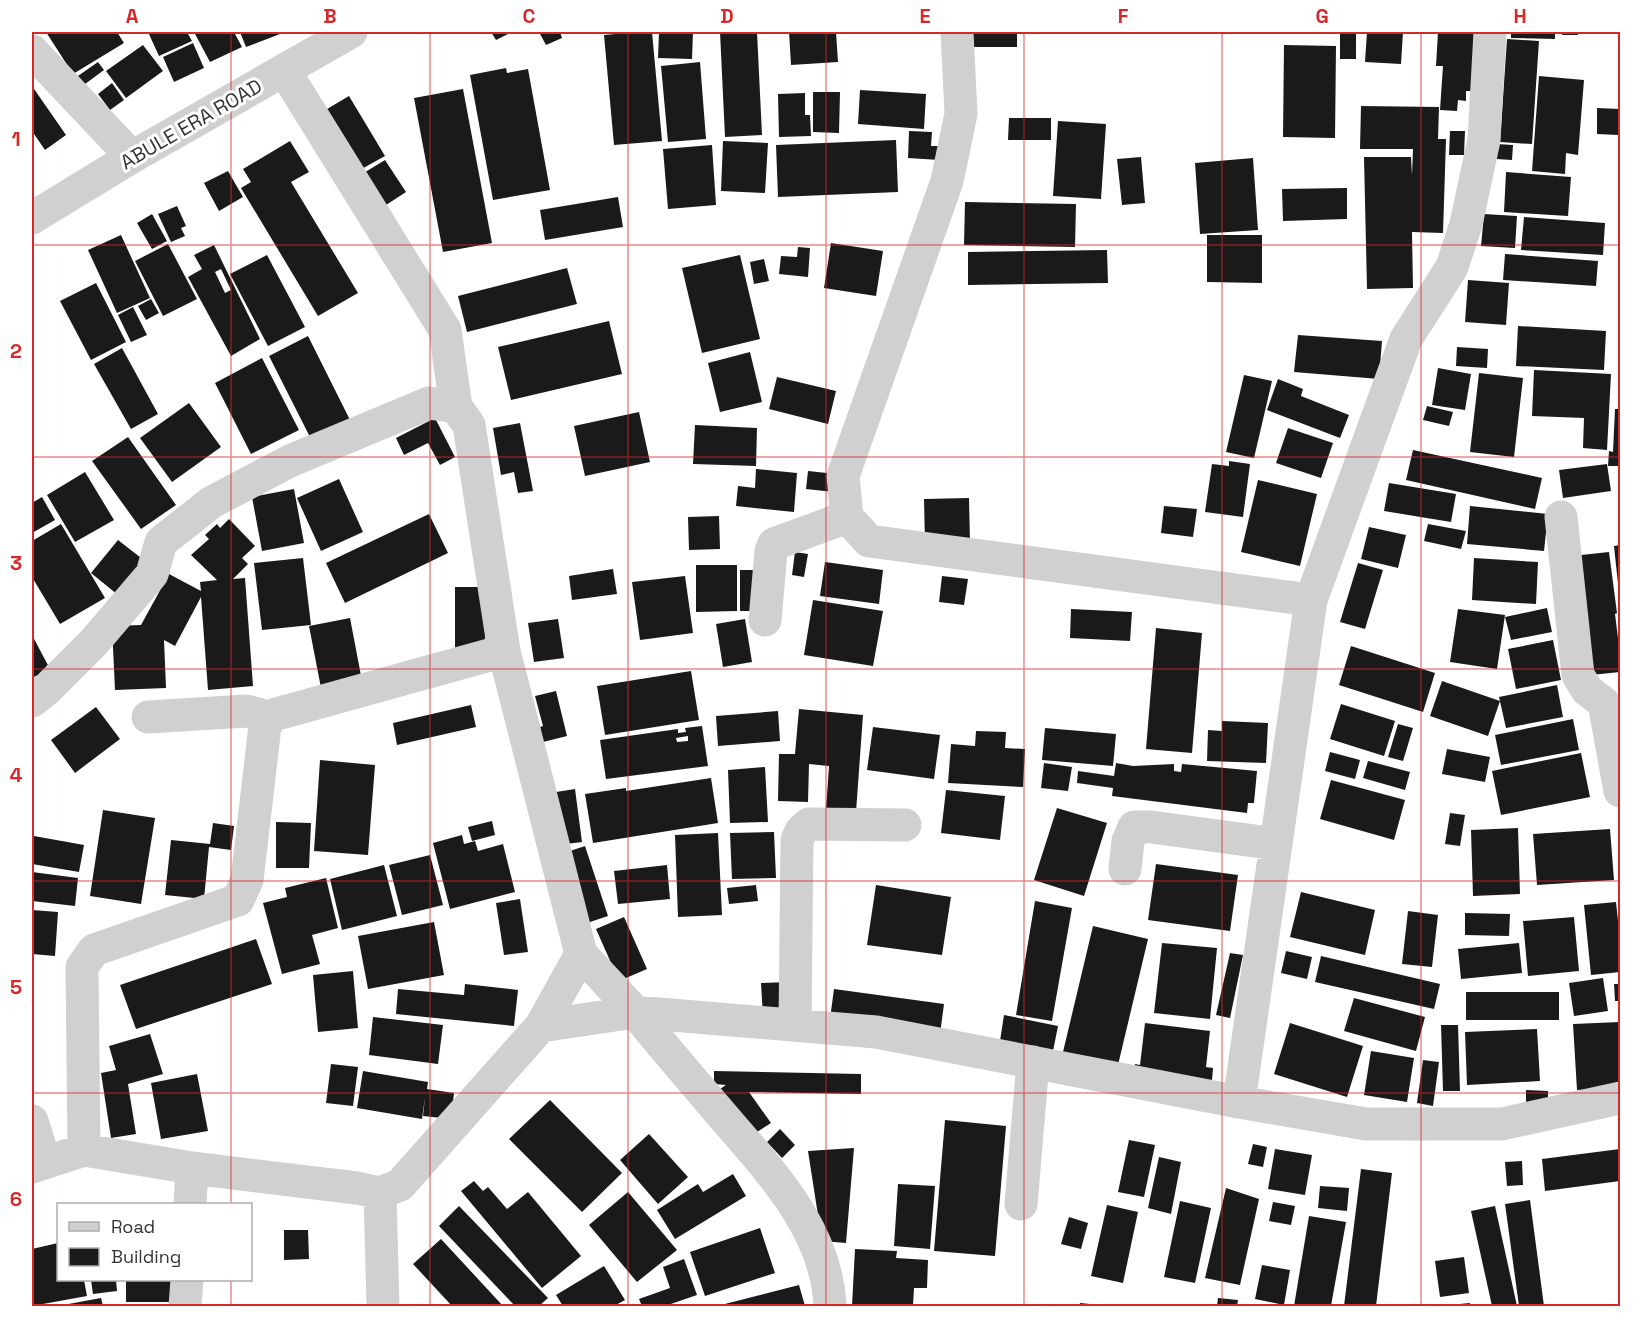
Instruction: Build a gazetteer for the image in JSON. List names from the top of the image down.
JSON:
{
  "streets": {
    "street": ["ABULE ERA ROAD"]
  },
  "legend": ["Road", "Building"],
  "grid": {
    "columns": [
      "A",
      "B",
      "C",
      "D",
      "E",
      "F",
      "G",
      "H"
    ],
    "rows": [
      "1",
      "2",
      "3",
      "4",
      "5",
      "6"
    ]
  }
}
